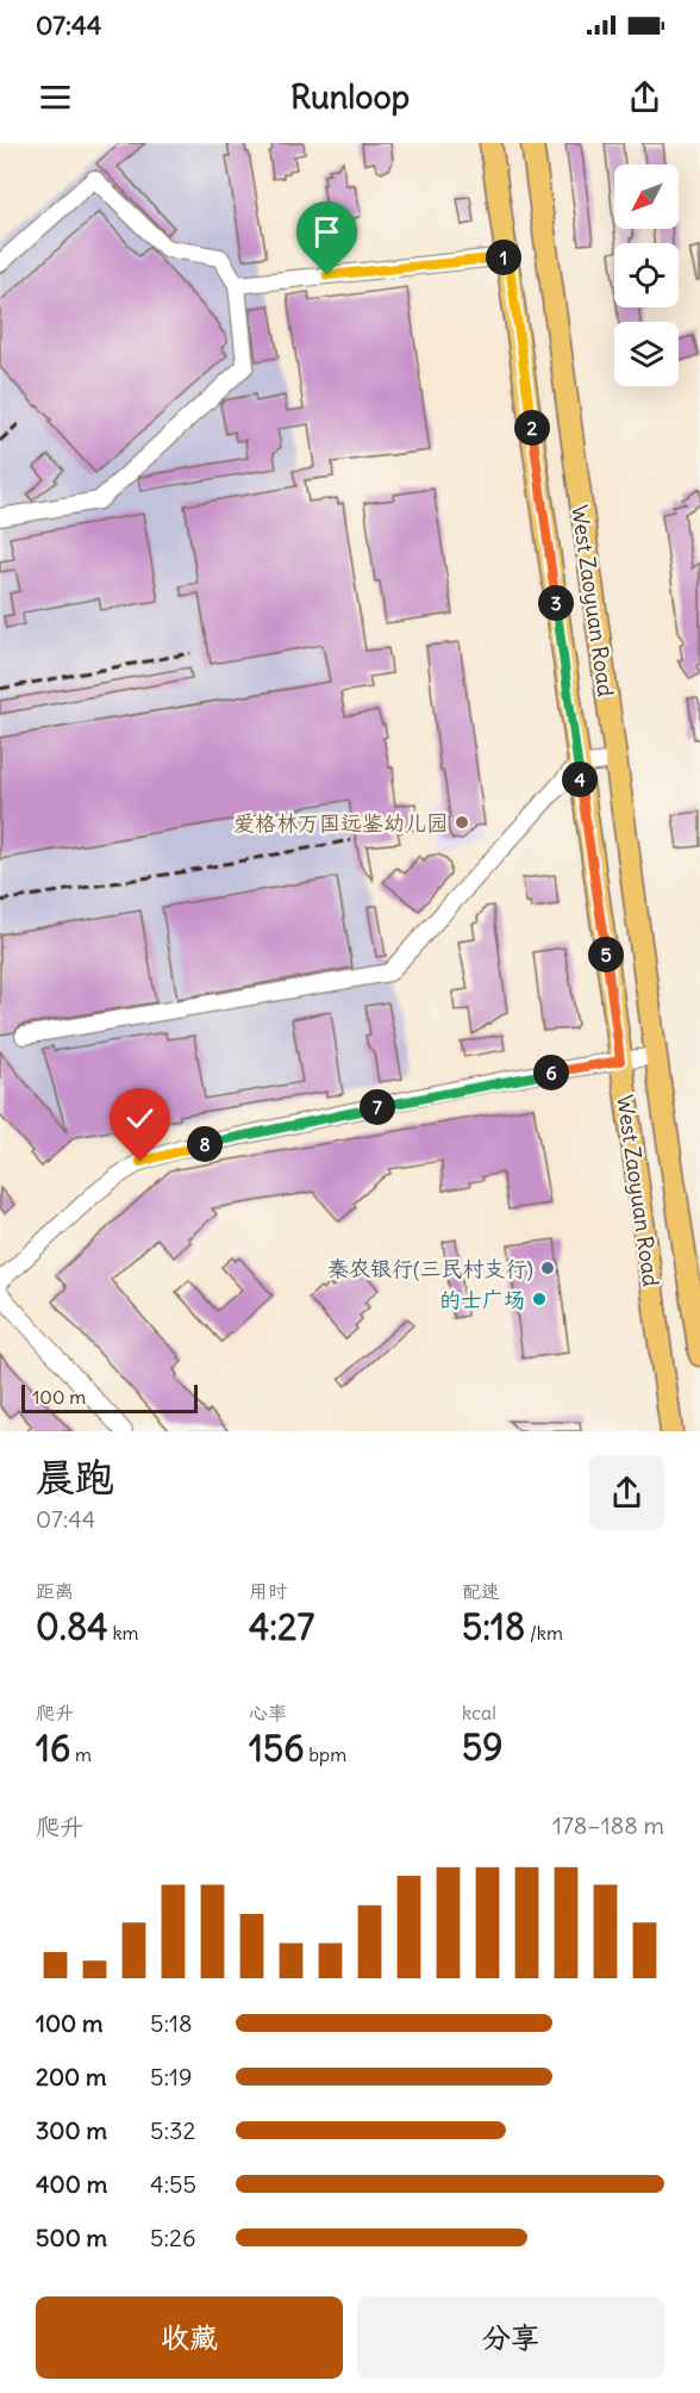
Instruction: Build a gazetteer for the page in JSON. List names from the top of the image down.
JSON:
{
  "streets": {
    "main road": ["West Zaoyuan Road"]
  },
  "places": ["爱格林万国远鉴幼儿园", "秦农银行(三民村支行)", "的士广场"],
  "scale_bar": "100 m",
  "north": "bottom left",
  "page": {
    "status": "07:44",
    "header": "Runloop",
    "pins": [
      "1",
      "2",
      "3",
      "4",
      "5",
      "6",
      "7",
      "8"
    ],
    "scale": "100 m",
    "heading": ["晨跑", "07:44"],
    "stats": [
      ["距离", "0.84 km"],
      ["用时", "4:27"],
      ["配速", "5:18 /km"],
      ["爬升", "16 m"],
      ["心率", "156 bpm"],
      ["kcal", "59"]
    ],
    "chart": ["爬升", "178–188 m"],
    "list": [
      {
        "name": "100 m",
        "note": "5:18"
      },
      {
        "name": "200 m",
        "note": "5:19"
      },
      {
        "name": "300 m",
        "note": "5:32"
      },
      {
        "name": "400 m",
        "note": "4:55"
      },
      {
        "name": "500 m",
        "note": "5:26"
      }
    ],
    "buttons": ["收藏", "分享"]
  }
}
